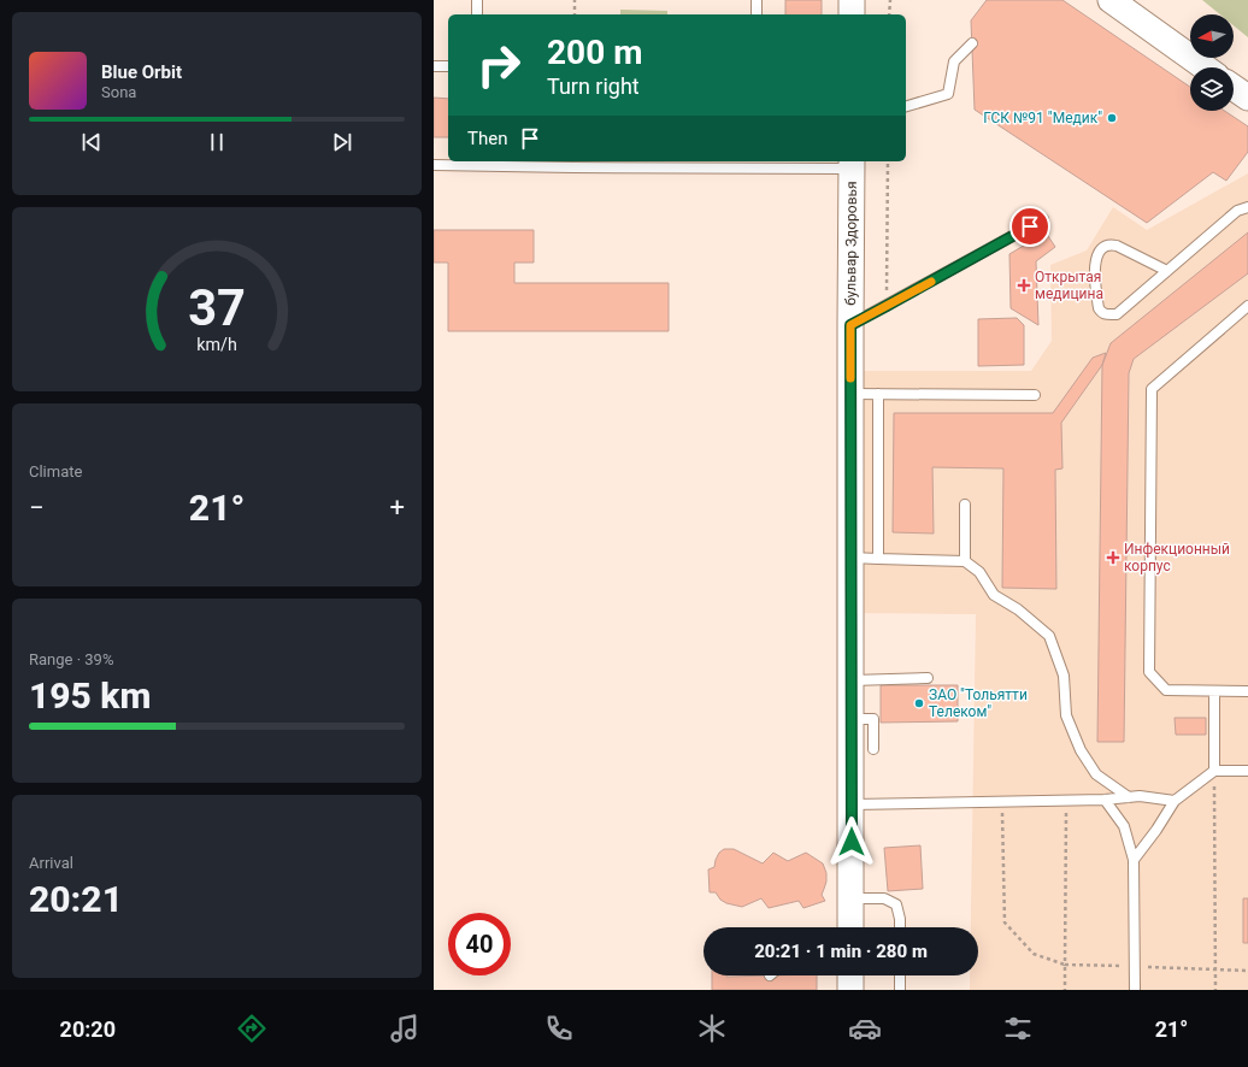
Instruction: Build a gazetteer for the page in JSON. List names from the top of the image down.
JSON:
{
  "streets": {
    "street": ["бульвар Здоровья"]
  },
  "places": {
    "other": ["ГСК №91 \"Медик\"", "ЗАО \"Тольятти Телеком\""],
    "health": ["Открытая медицина", "Инфекционный корпус"]
  },
  "north": "left",
  "page": {
    "turn": ["200 m", "Turn right"],
    "song": ["Blue Orbit", "Sona"],
    "then": "Then",
    "tile": [
      "Climate",
      ["Range · 39%", "195 km"],
      ["Arrival", "20:21"]
    ],
    "heat": ["−", "21°", "+"],
    "limit": "40",
    "trip": "20:21 · 1 min · 280 m",
    "tabs": ["20:20", "21°"],
    "gauge": ["37", "km/h"]
  }
}
